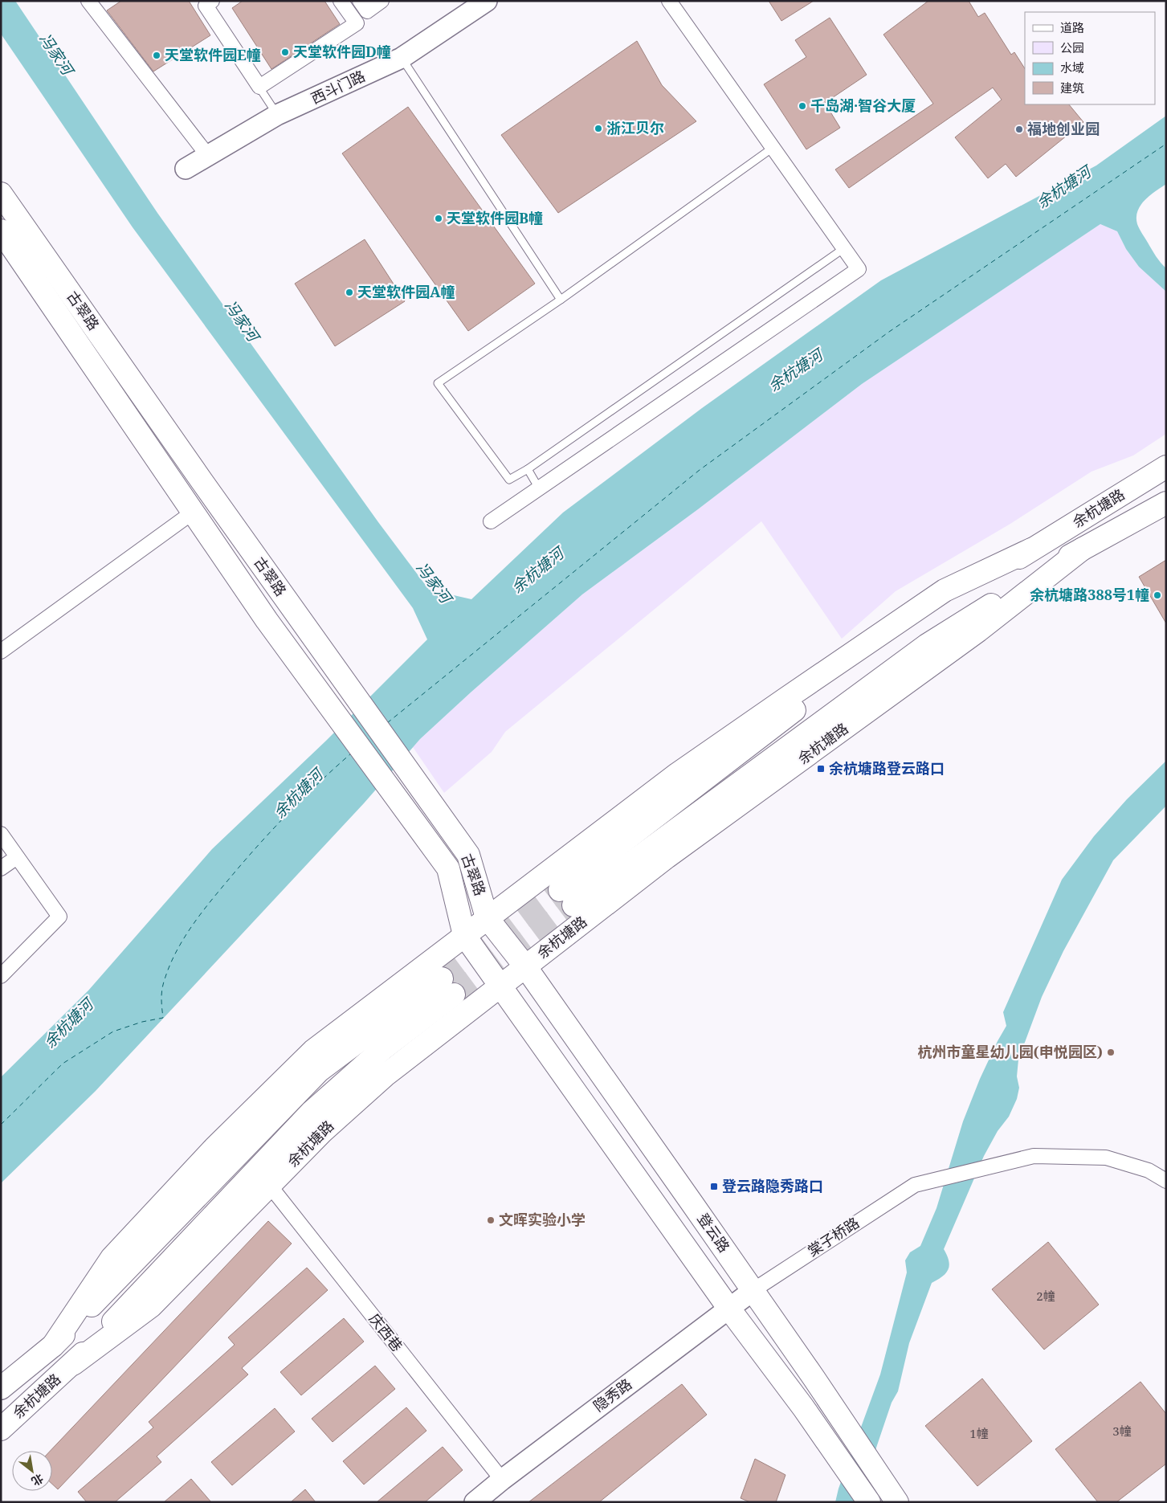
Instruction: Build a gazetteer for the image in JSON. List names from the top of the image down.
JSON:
{
  "streets": {
    "main road": ["古翠路", "余杭塘路", "登云路"],
    "street": [
      "西斗门路",
      "棠子桥路",
      "庆西巷",
      "隐秀路"
    ]
  },
  "crossings": [
    ["古翠路", "余杭塘路"],
    ["古翠路", "登云路"],
    ["余杭塘路", "登云路"],
    ["余杭塘路", "庆西巷"],
    ["登云路", "棠子桥路"],
    ["登云路", "隐秀路"],
    ["棠子桥路", "隐秀路"],
    ["庆西巷", "隐秀路"]
  ],
  "water": ["冯家河", "余杭塘河"],
  "places": {
    "other": [
      "天堂软件园D幢",
      "天堂软件园E幢",
      "千岛湖·智谷大厦",
      "浙江贝尔",
      "福地创业园",
      "天堂软件园B幢",
      "天堂软件园A幢",
      "余杭塘路388号1幢",
      "杭州市童星幼儿园(申悦园区)",
      "文晖实验小学"
    ],
    "transit": ["余杭塘路登云路口", "登云路隐秀路口"]
  },
  "house_numbers": ["2幢", "3幢", "1幢"],
  "legend": [
    "道路",
    "公园",
    "水域",
    "建筑"
  ],
  "north": "bottom right"
}
